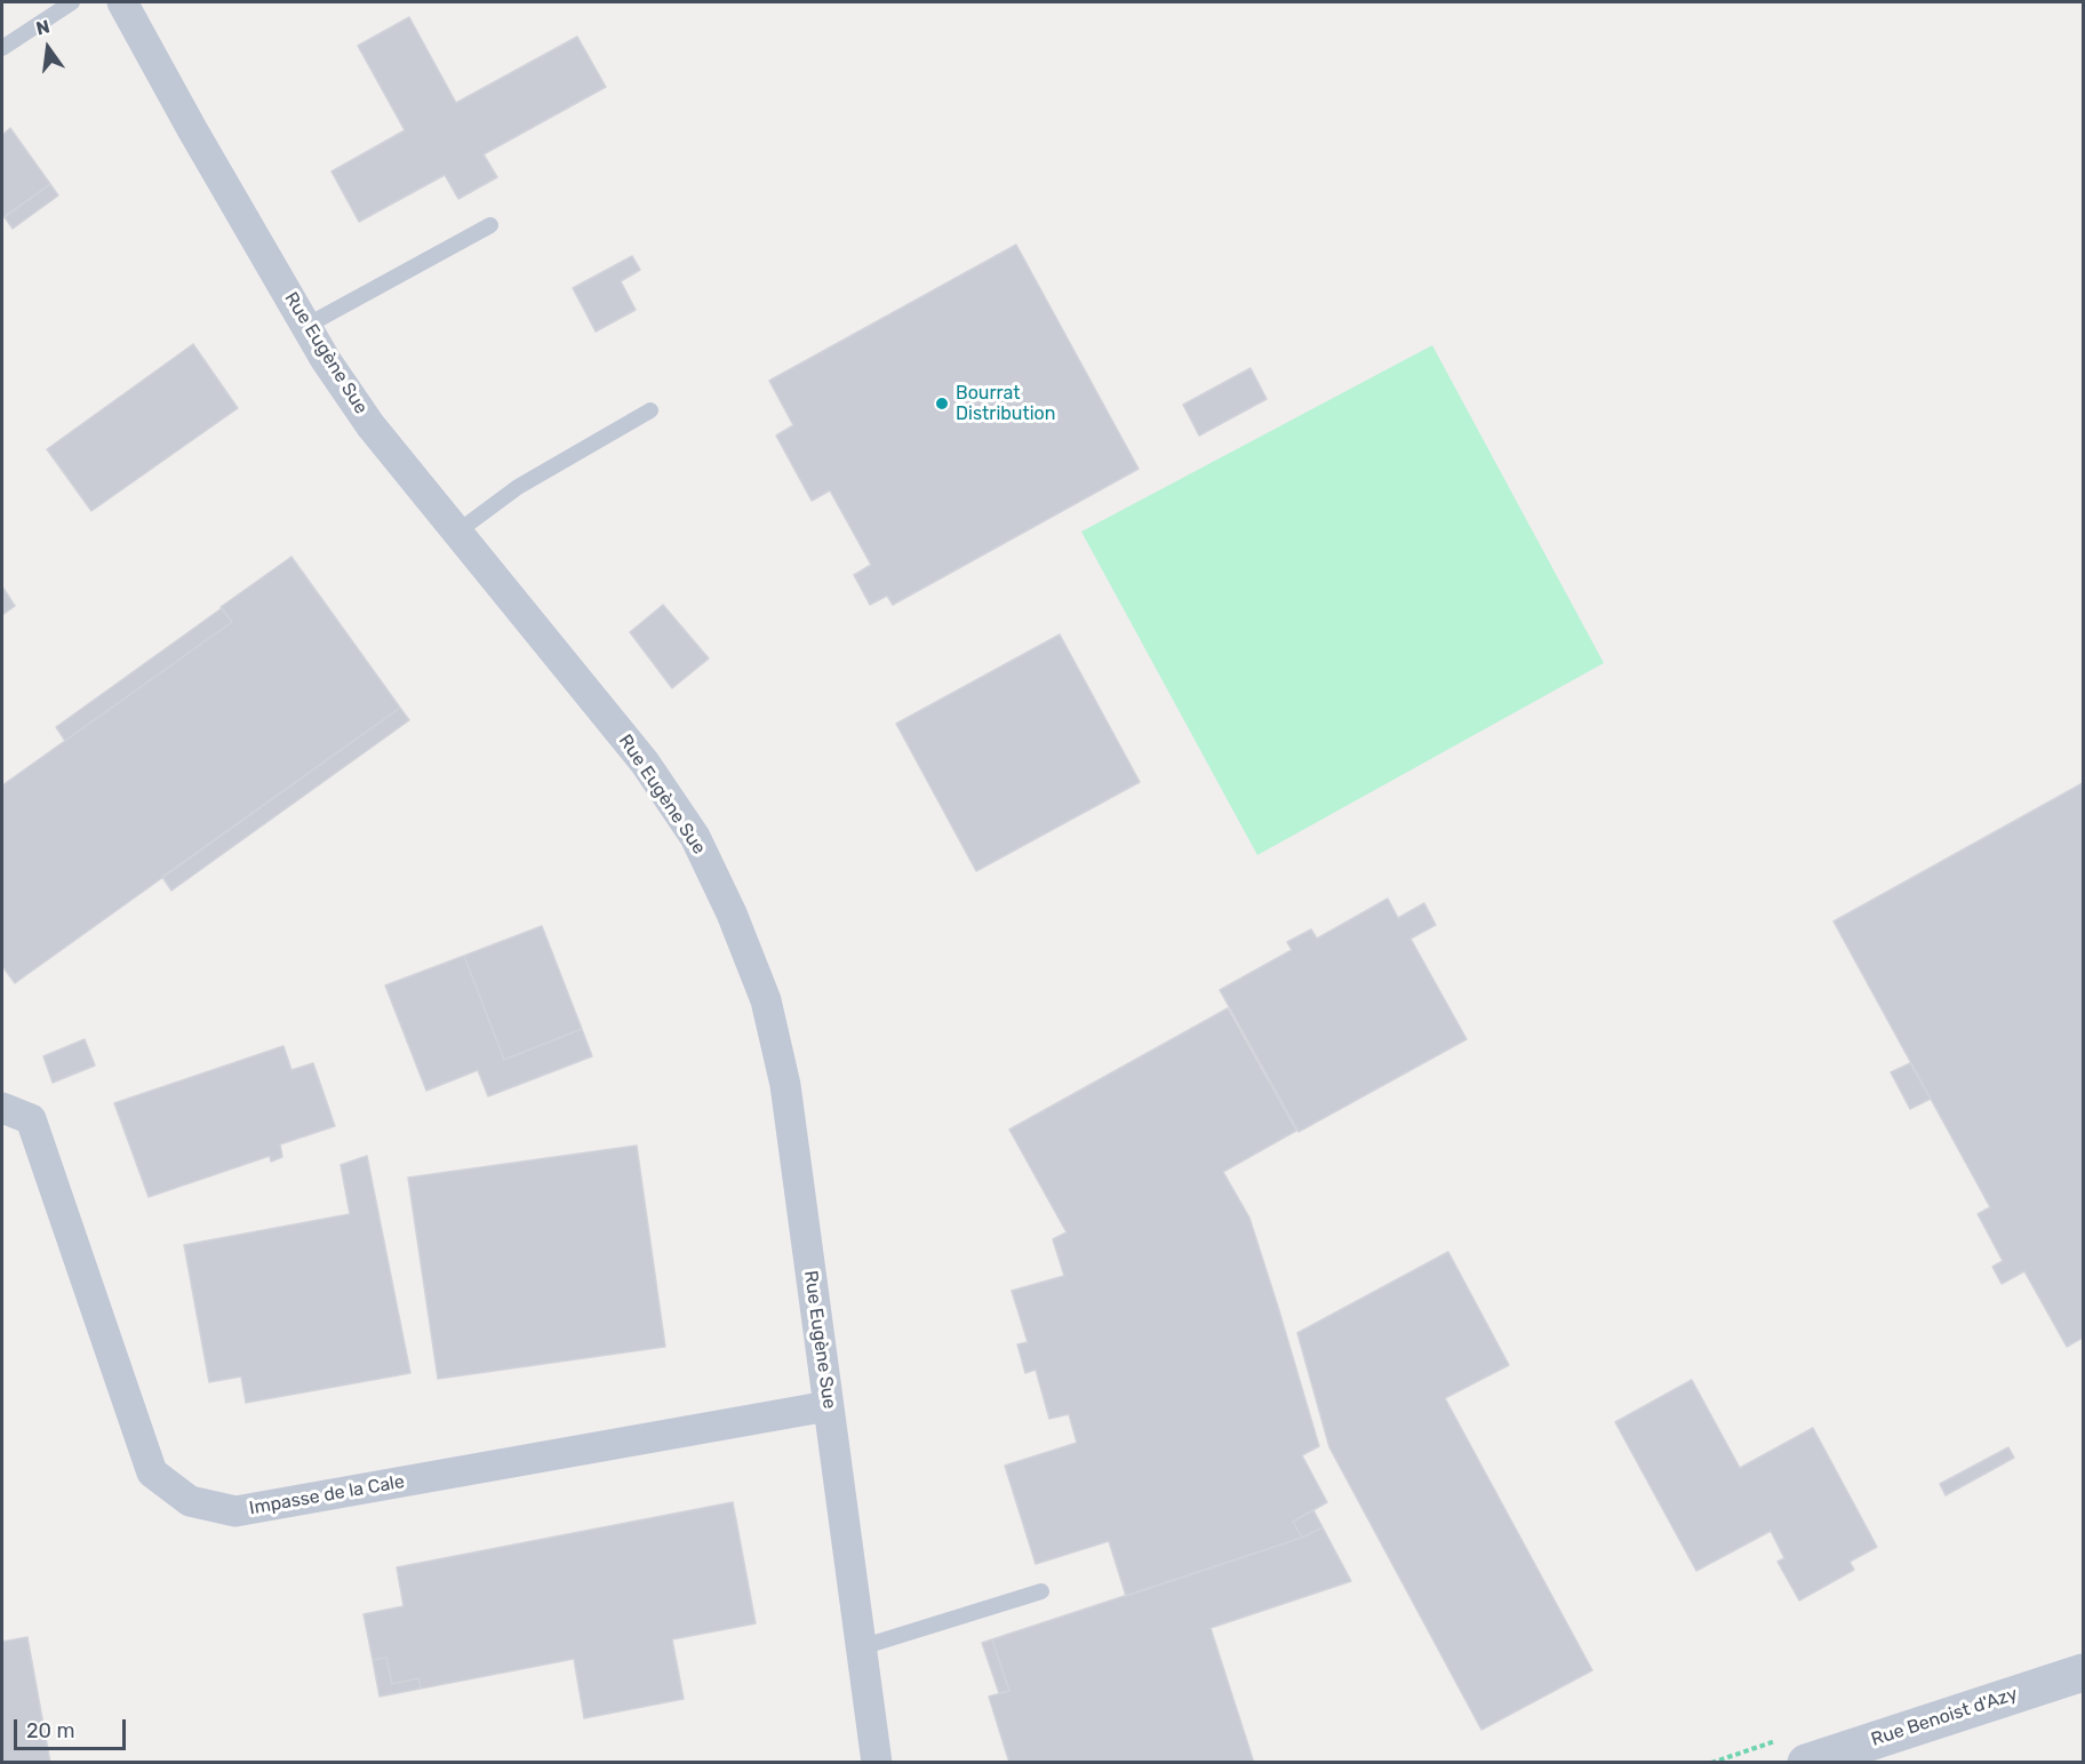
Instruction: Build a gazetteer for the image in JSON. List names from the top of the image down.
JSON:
{
  "streets": {
    "street": ["Rue Eugène Sue", "Impasse de la Cale", "Rue Benoist d'Azy"]
  },
  "crossings": [
    ["Rue Eugène Sue", "Impasse de la Cale"]
  ],
  "places": ["Bourrat Distribution"],
  "scale_bar": "20 m",
  "north": "top"
}
